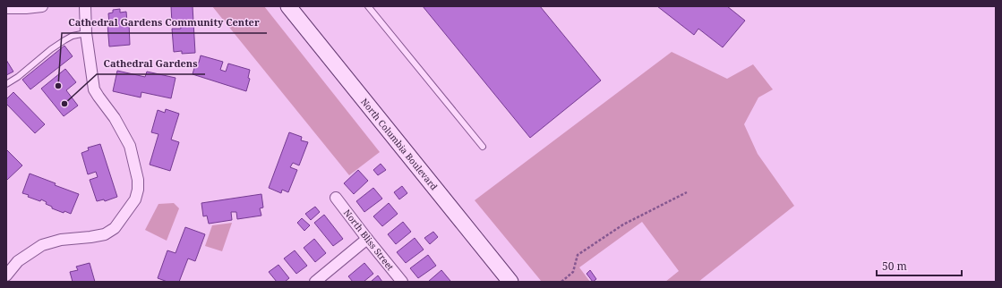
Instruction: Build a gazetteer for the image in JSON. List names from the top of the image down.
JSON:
{
  "streets": {
    "main road": ["North Columbia Boulevard"],
    "street": ["North Bliss Street"]
  },
  "places": ["Cathedral Gardens Community Center", "Cathedral Gardens"],
  "scale_bar": "50 m"
}
